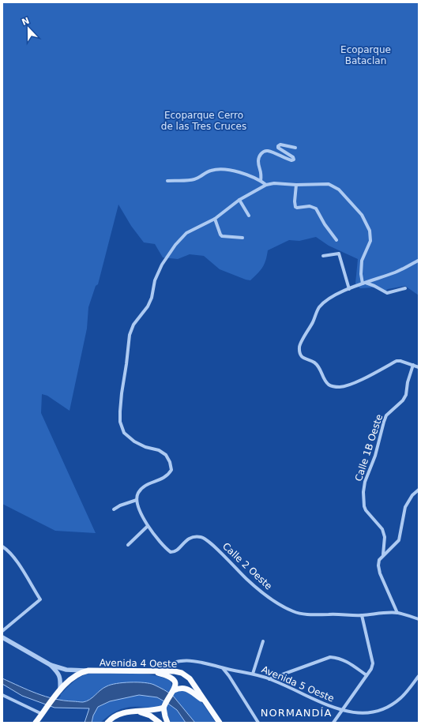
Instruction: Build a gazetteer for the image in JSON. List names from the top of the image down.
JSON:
{
  "streets": {
    "main road": ["Avenida 4 Oeste"],
    "street": ["Calle 1B Oeste", "Calle 2 Oeste", "Avenida 5 Oeste"]
  },
  "crossings": [
    ["Calle 1B Oeste", "Calle 2 Oeste"],
    ["Avenida 4 Oeste", "Avenida 5 Oeste"]
  ],
  "districts": ["NORMANDÍA"],
  "parks": ["Ecoparque Bataclan", "Ecoparque Cerro de las Tres Cruces"],
  "north": "top"
}
